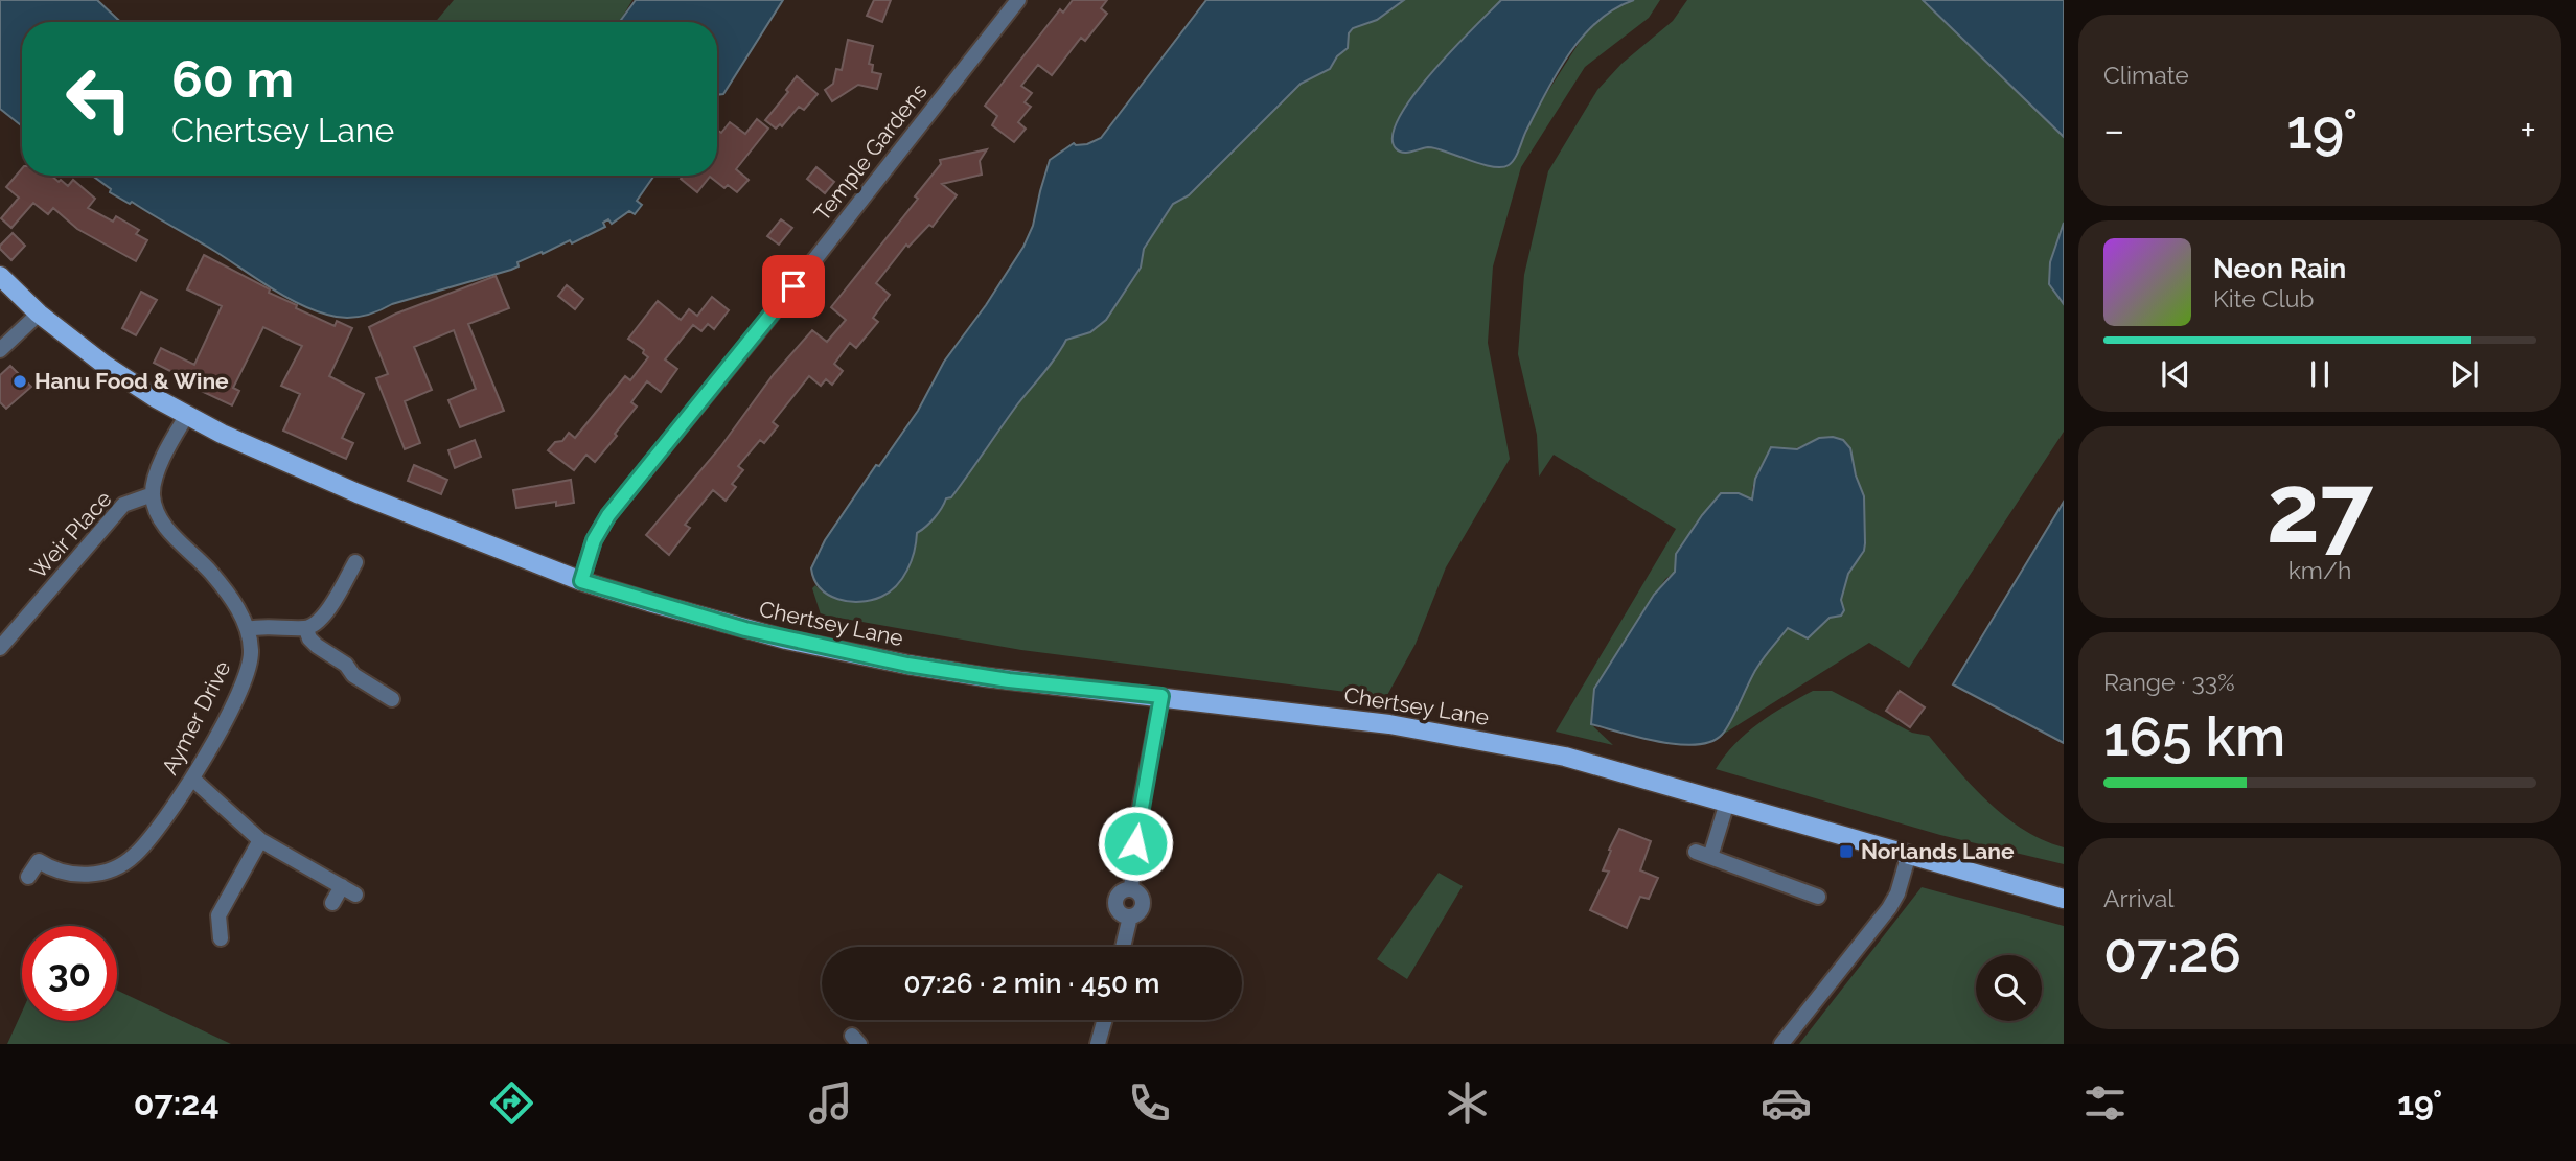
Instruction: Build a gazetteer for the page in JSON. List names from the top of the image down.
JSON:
{
  "streets": {
    "main road": ["Chertsey Lane"],
    "street": ["Temple Gardens", "Weir Place", "Aymer Drive"]
  },
  "crossings": [
    ["Temple Gardens", "Chertsey Lane"],
    ["Weir Place", "Aymer Drive"]
  ],
  "places": {
    "other": ["Hanu Food & Wine"],
    "transit": ["Norlands Lane"]
  },
  "page": {
    "tile": [
      "Climate",
      ["27", "km/h"],
      ["Range · 33%", "165 km"],
      ["Arrival", "07:26"]
    ],
    "turn": ["60 m", "Chertsey Lane"],
    "heat": ["−", "19°", "+"],
    "song": ["Neon Rain", "Kite Club"],
    "limit": "30",
    "trip": "07:26 · 2 min · 450 m",
    "tabs": ["07:24", "19°"]
  }
}
